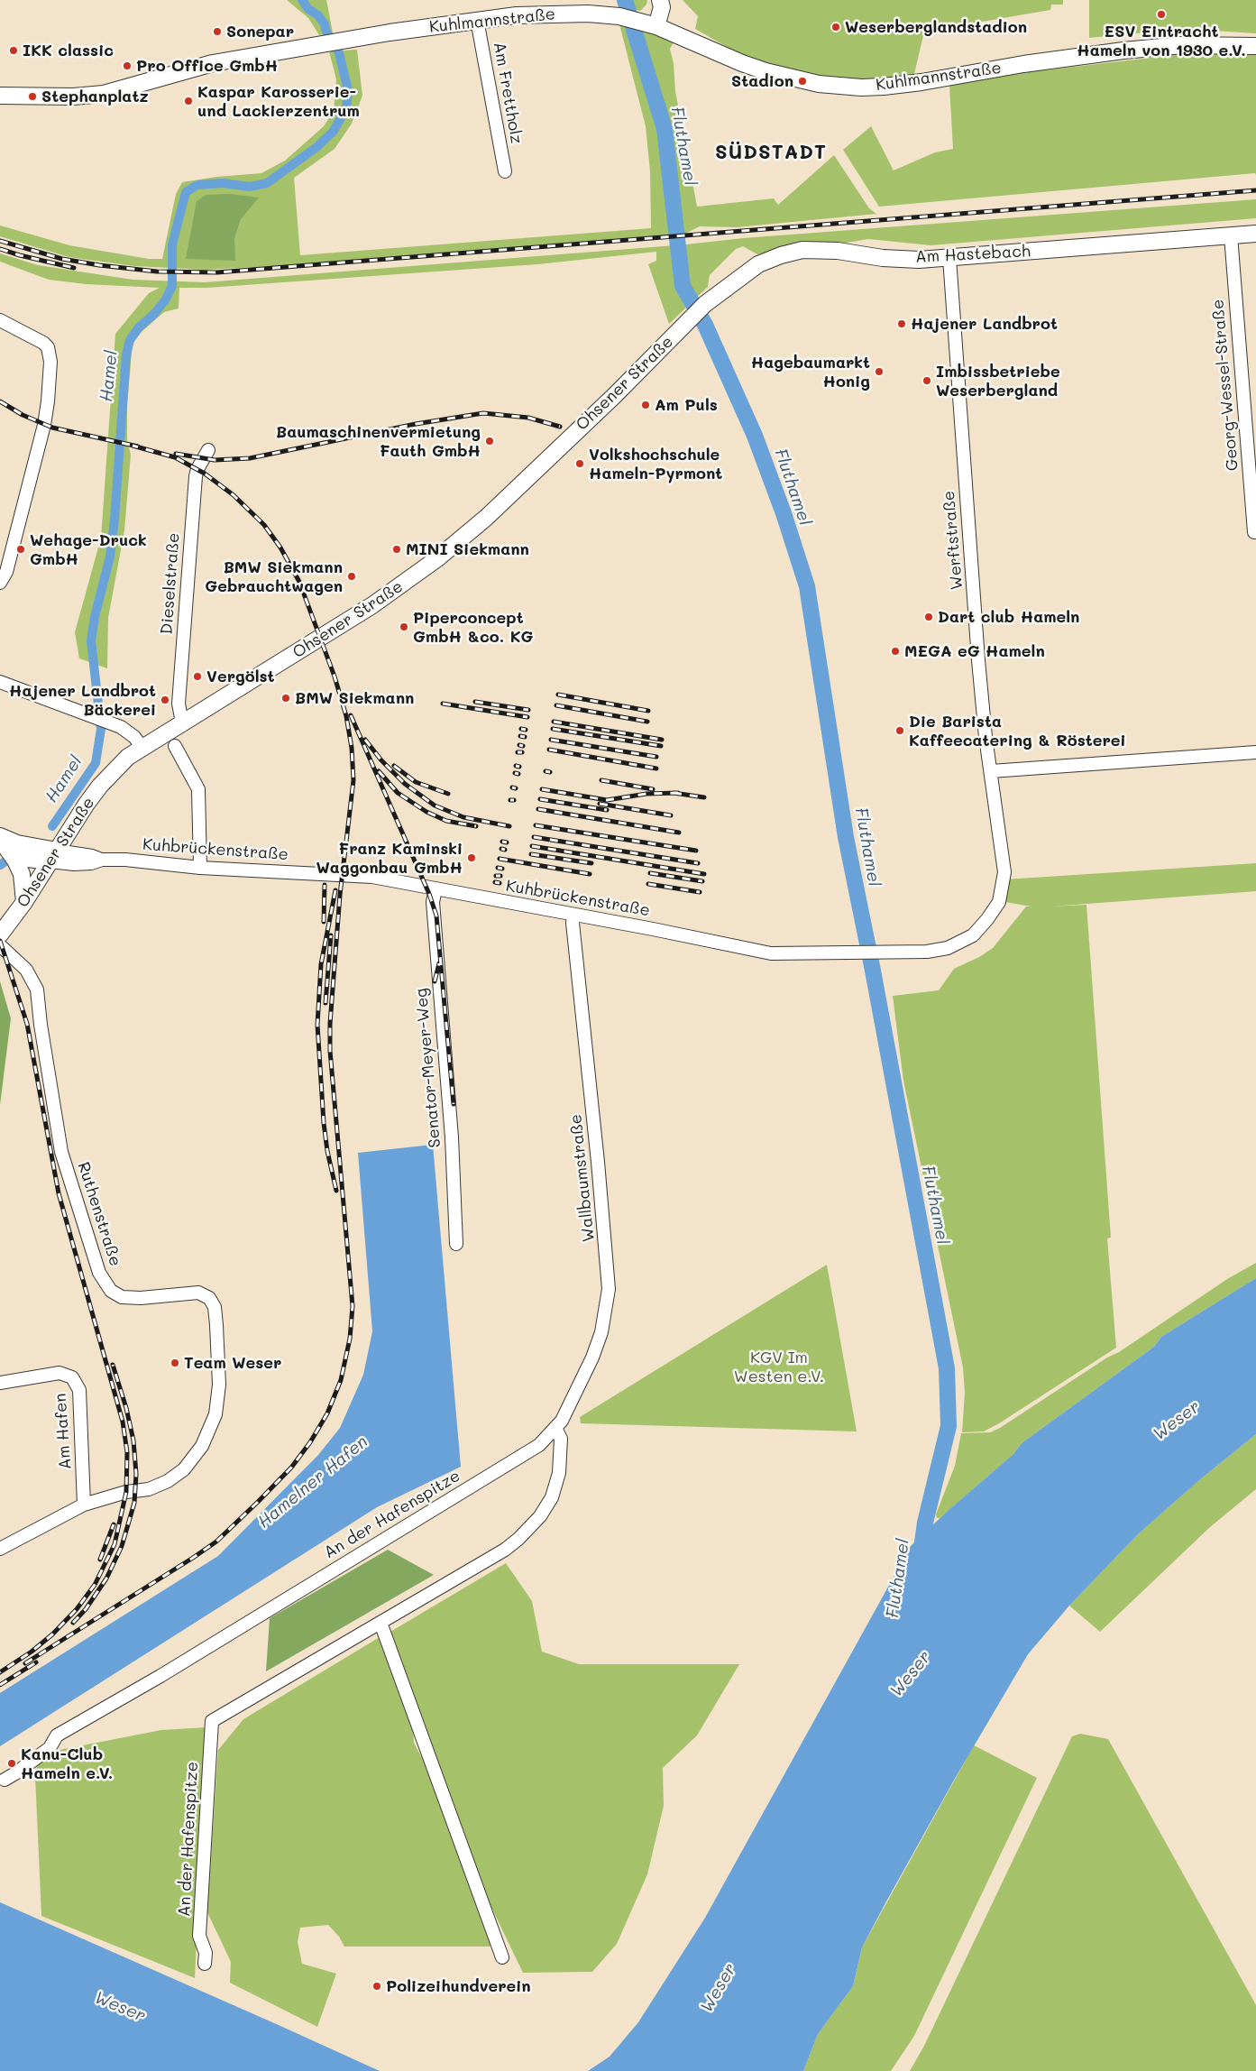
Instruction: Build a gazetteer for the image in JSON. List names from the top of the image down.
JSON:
{
  "streets": {
    "main road": ["Kuhlmannstraße", "Am Hastebach", "Ohsener Straße"],
    "street": [
      "Am Frettholz",
      "Georg-Wessel-Straße",
      "Werftstraße",
      "Dieselstraße",
      "Kuhbrückenstraße",
      "Senator-Meyer-Weg",
      "Wallbaumstraße",
      "Ruthenstraße",
      "Am Hafen",
      "An der Hafenspitze"
    ]
  },
  "crossings": [
    ["Kuhlmannstraße", "Am Frettholz"],
    ["Am Hastebach", "Ohsener Straße"],
    ["Am Hastebach", "Georg-Wessel-Straße"],
    ["Am Hastebach", "Werftstraße"],
    ["Ohsener Straße", "Dieselstraße"],
    ["Ohsener Straße", "Kuhbrückenstraße"],
    ["Werftstraße", "Kuhbrückenstraße"],
    ["Kuhbrückenstraße", "Senator-Meyer-Weg"],
    ["Kuhbrückenstraße", "Wallbaumstraße"],
    ["Wallbaumstraße", "An der Hafenspitze"],
    ["Ruthenstraße", "Am Hafen"]
  ],
  "districts": ["SÜDSTADT"],
  "water": [
    "Fluthamel",
    "Hamel",
    "Weser",
    "Hamelner Hafen"
  ],
  "parks": ["KGV Im Westen e.V."],
  "places": [
    "ESV Eintracht Hameln von 1930 e.V.",
    "Weserberglandstadion",
    "Sonepar",
    "IKK classic",
    "Pro Office GmbH",
    "Stadion",
    "Stephanplatz",
    "Kaspar Karosserie- und Lackierzentrum",
    "Hajener Landbrot",
    "Hagebaumarkt Honig",
    "Imbissbetriebe Weserbergland",
    "Am Puls",
    "Baumaschinenvermietung Fauth GmbH",
    "Volkshochschule Hameln-Pyrmont",
    "Wehage-Druck GmbH",
    "MINI Siekmann",
    "BMW Siekmann Gebrauchtwagen",
    "Dart club Hameln",
    "Piperconcept GmbH &co. KG",
    "MEGA eG Hameln",
    "Vergölst",
    "BMW Siekmann",
    "Hajener Landbrot Bäckerei",
    "Die Barista Kaffeecatering & Rösterei",
    "Franz Kaminski Waggonbau GmbH",
    "Team Weser",
    "Kanu-Club Hameln e.V.",
    "Polizeihundverein"
  ]
}
